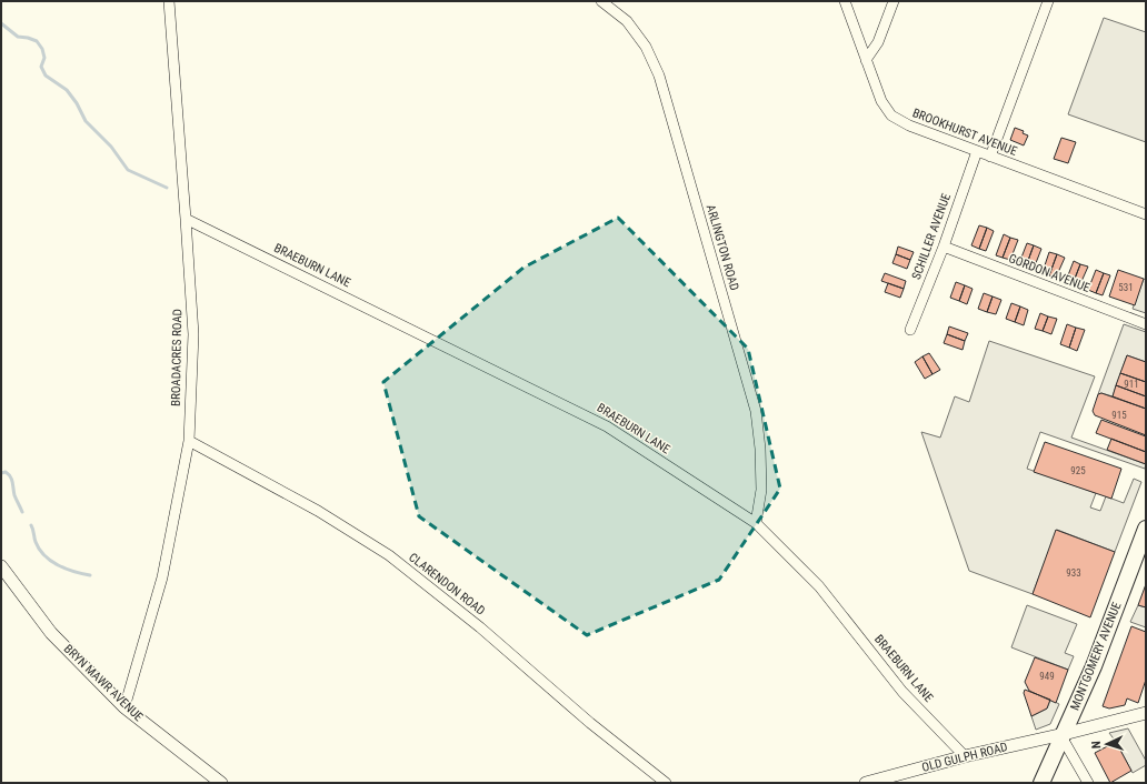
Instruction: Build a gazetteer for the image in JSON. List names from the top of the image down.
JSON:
{
  "streets": {
    "main road": ["MONTGOMERY AVENUE"],
    "street": [
      "BROOKHURST AVENUE",
      "SCHILLER AVENUE",
      "ARLINGTON ROAD",
      "BRAEBURN LANE",
      "GORDON AVENUE",
      "BROADACRES ROAD",
      "CLARENDON ROAD",
      "BRYN MAWR AVENUE",
      "OLD GULPH ROAD"
    ]
  },
  "crossings": [
    ["BROOKHURST AVENUE", "SCHILLER AVENUE"],
    ["SCHILLER AVENUE", "GORDON AVENUE"],
    ["ARLINGTON ROAD", "BRAEBURN LANE"],
    ["BRAEBURN LANE", "BROADACRES ROAD"],
    ["BRAEBURN LANE", "OLD GULPH ROAD"],
    ["BROADACRES ROAD", "CLARENDON ROAD"],
    ["BROADACRES ROAD", "BRYN MAWR AVENUE"],
    ["MONTGOMERY AVENUE", "OLD GULPH ROAD"]
  ],
  "house_numbers": [
    "531",
    "911",
    "915",
    "925",
    "933",
    "949"
  ],
  "north": "left"
}
